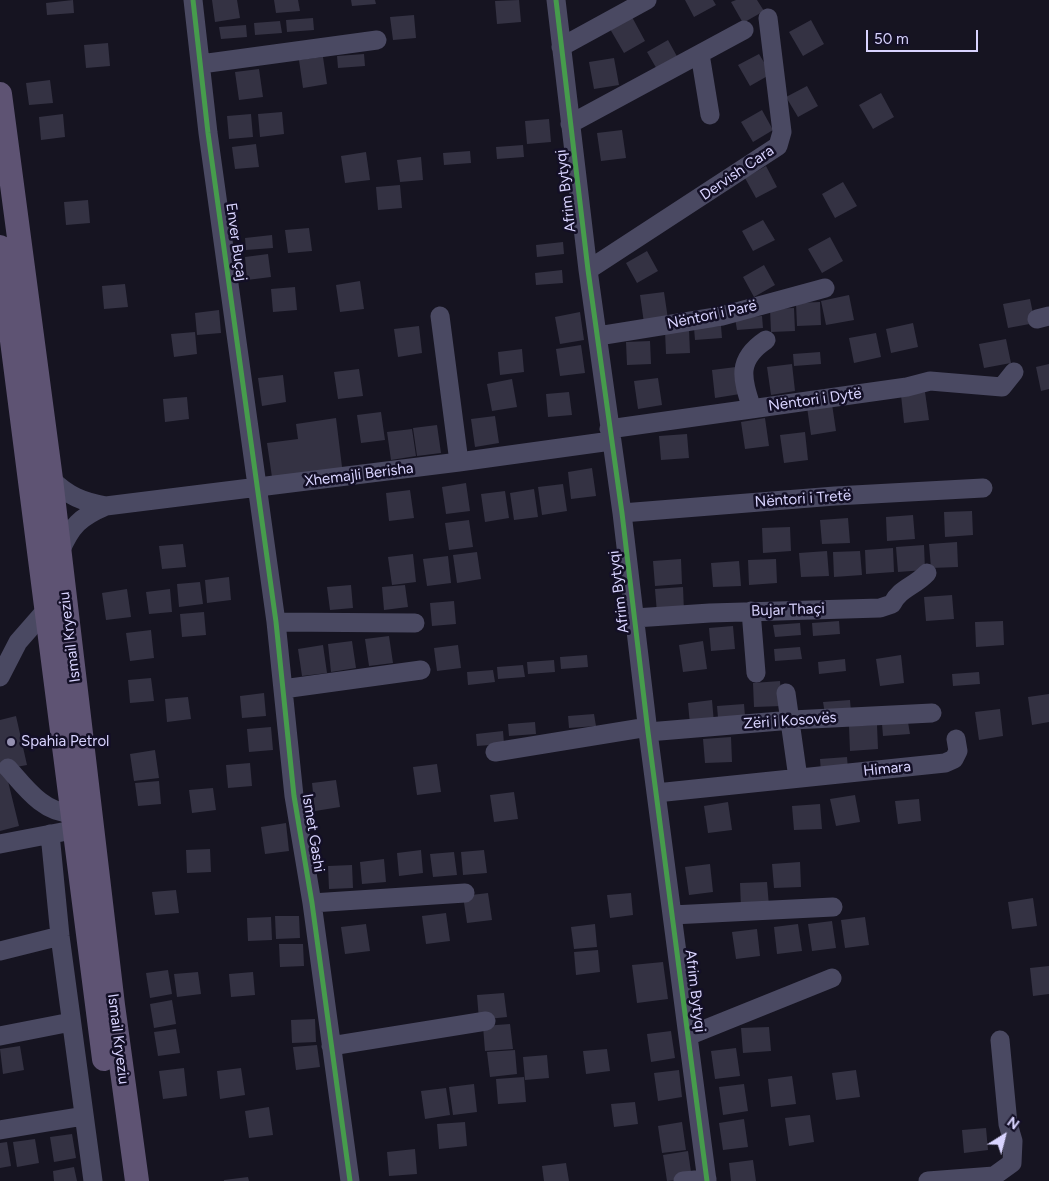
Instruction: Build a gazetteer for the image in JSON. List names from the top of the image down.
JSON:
{
  "streets": {
    "main road": ["Ismail Kryeziu"],
    "street": [
      "Dervish Cara",
      "Afrim Bytyqi",
      "Enver Buçaj",
      "Nëntori i Parë",
      "Nëntori i Dytë",
      "Xhemajli Berisha",
      "Nëntori i Tretë",
      "Bujar Thaçi",
      "Zëri i Kosovës",
      "Himara",
      "Ismet Gashi"
    ]
  },
  "crossings": [
    ["Dervish Cara", "Afrim Bytyqi"],
    ["Afrim Bytyqi", "Nëntori i Parë"],
    ["Afrim Bytyqi", "Nëntori i Dytë"],
    ["Afrim Bytyqi", "Xhemajli Berisha"],
    ["Afrim Bytyqi", "Nëntori i Tretë"],
    ["Afrim Bytyqi", "Bujar Thaçi"],
    ["Afrim Bytyqi", "Zëri i Kosovës"],
    ["Afrim Bytyqi", "Himara"],
    ["Enver Buçaj", "Xhemajli Berisha"],
    ["Enver Buçaj", "Ismet Gashi"],
    ["Nëntori i Dytë", "Xhemajli Berisha"],
    ["Xhemajli Berisha", "Ismail Kryeziu"],
    ["Xhemajli Berisha", "Ismet Gashi"]
  ],
  "places": ["Spahia Petrol"],
  "scale_bar": "50 m",
  "north": "top right"
}
